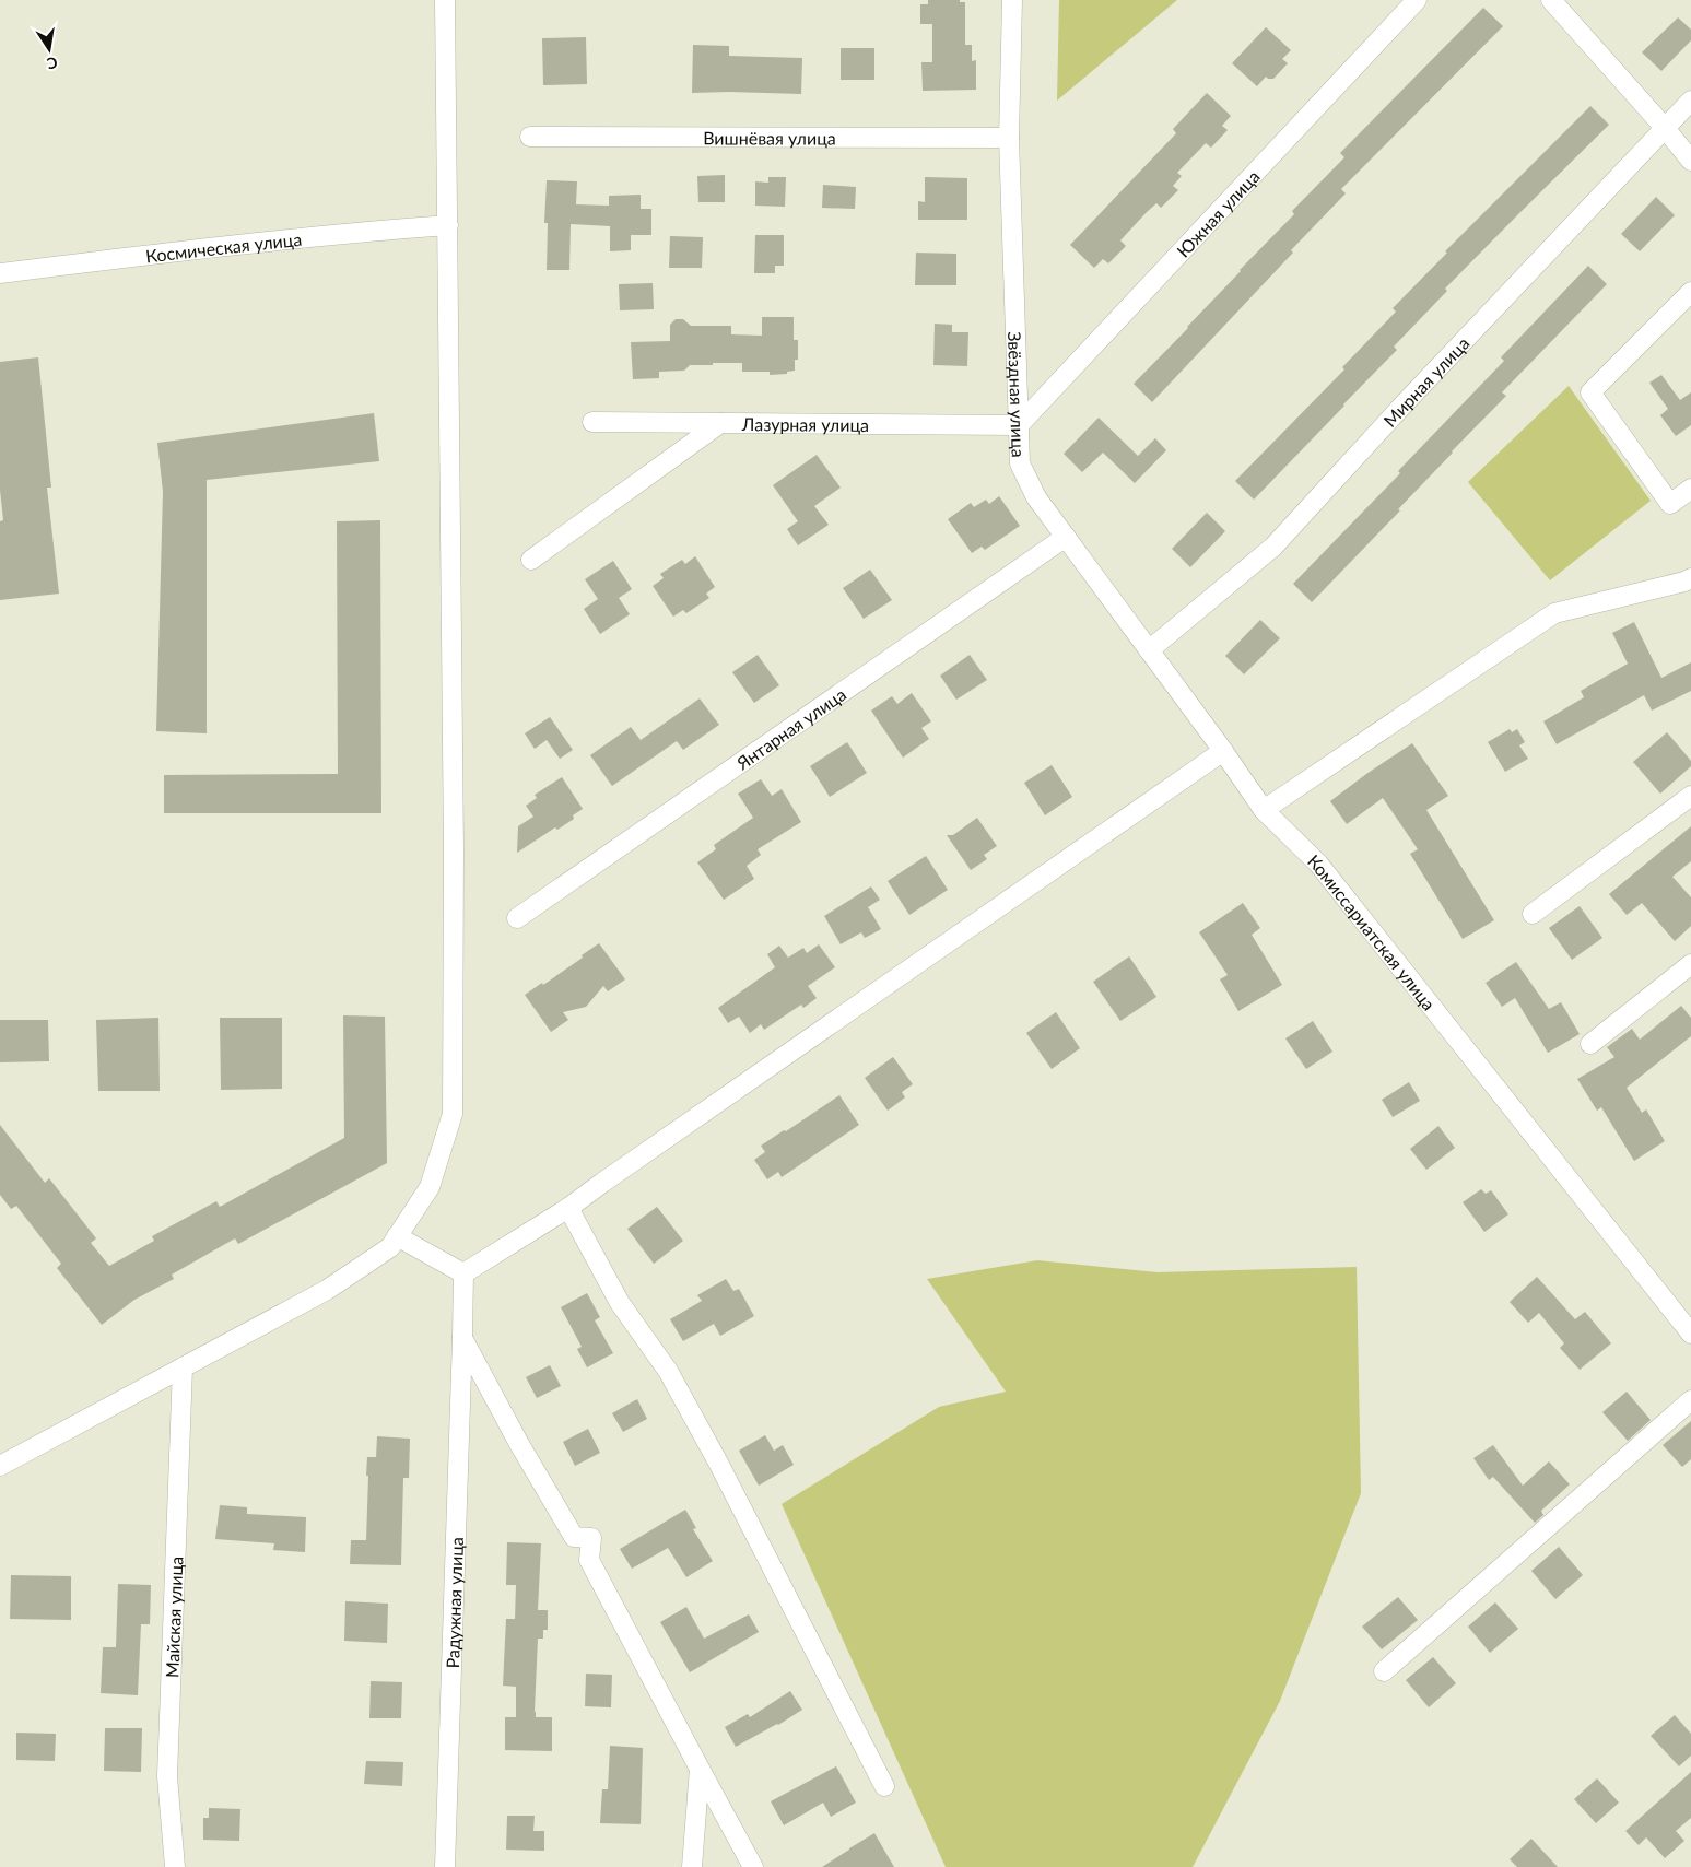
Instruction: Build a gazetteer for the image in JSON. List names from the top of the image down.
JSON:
{
  "streets": {
    "street": [
      "Вишнёвая улица",
      "Южная улица",
      "Космическая улица",
      "Мирная улица",
      "Звёздная улица",
      "Лазурная улица",
      "Янтарная улица",
      "Комиссариатская улица",
      "Радужная улица",
      "Майская улица"
    ]
  },
  "crossings": [
    ["Вишнёвая улица", "Звёздная улица"],
    ["Южная улица", "Звёздная улица"],
    ["Южная улица", "Лазурная улица"],
    ["Мирная улица", "Звёздная улица"],
    ["Звёздная улица", "Лазурная улица"],
    ["Звёздная улица", "Янтарная улица"],
    ["Звёздная улица", "Комиссариатская улица"]
  ],
  "north": "bottom"
}
